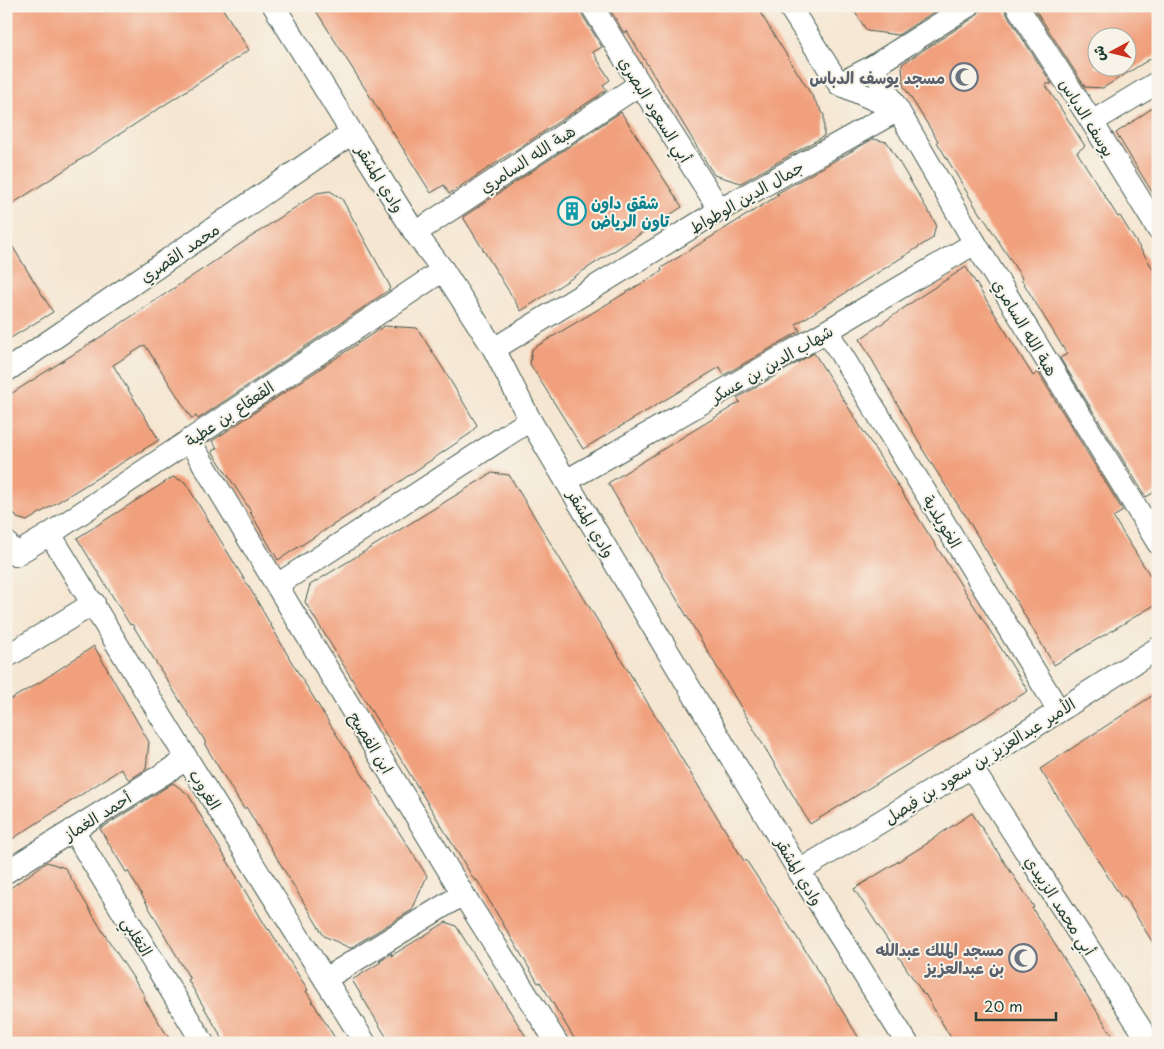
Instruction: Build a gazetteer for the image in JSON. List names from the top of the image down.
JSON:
{
  "streets": {
    "street": [
      "أبي السعود البصري",
      "يوسف الدباس",
      "هبة الله السامري",
      "وادي المشقر",
      "جمال الدين الوطواط",
      "محمد القصري",
      "شهاب الدين بن عسكر",
      "القعقاع بن عطية",
      "الخويلدية",
      "ابن الفصيح",
      "الأمير عبدالعزيز بن سعود بن فيصل",
      "الغروب",
      "أحمد الغماز",
      "أبي محمد الزبيدي",
      "التغلبي"
    ]
  },
  "crossings": [
    ["أبي السعود البصري", "هبة الله السامري"],
    ["أبي السعود البصري", "جمال الدين الوطواط"],
    ["هبة الله السامري", "وادي المشقر"],
    ["هبة الله السامري", "جمال الدين الوطواط"],
    ["هبة الله السامري", "شهاب الدين بن عسكر"],
    ["وادي المشقر", "جمال الدين الوطواط"],
    ["وادي المشقر", "محمد القصري"],
    ["وادي المشقر", "شهاب الدين بن عسكر"],
    ["وادي المشقر", "القعقاع بن عطية"],
    ["وادي المشقر", "الأمير عبدالعزيز بن سعود بن فيصل"],
    ["شهاب الدين بن عسكر", "الخويلدية"],
    ["القعقاع بن عطية", "ابن الفصيح"],
    ["القعقاع بن عطية", "الغروب"],
    ["الخويلدية", "الأمير عبدالعزيز بن سعود بن فيصل"],
    ["الأمير عبدالعزيز بن سعود بن فيصل", "أبي محمد الزبيدي"],
    ["الغروب", "أحمد الغماز"],
    ["أحمد الغماز", "التغلبي"]
  ],
  "places": {
    "mosque": ["مسجد يوسف الدباس", "مسجد الملك عبدالله بن عبدالعزيز"],
    "building": ["شقق داون تاون الرياض"]
  },
  "scale_bar": "20 m",
  "north": "left"
}
